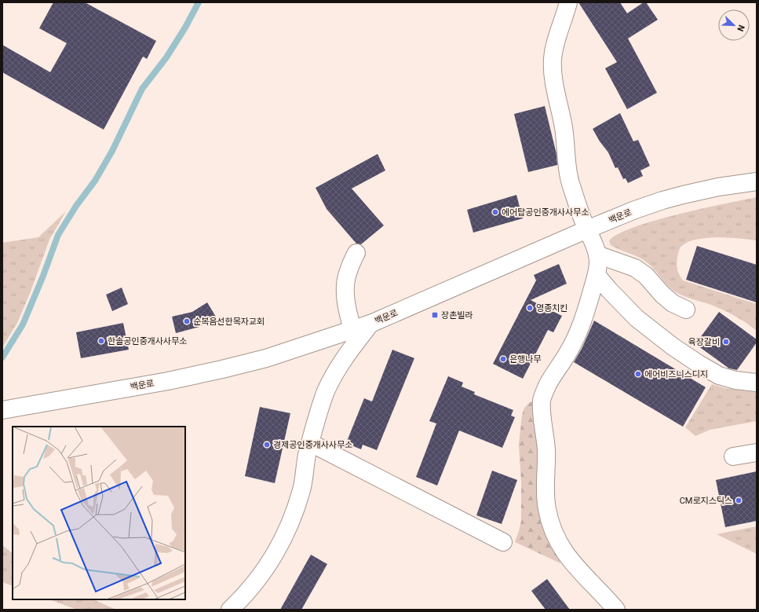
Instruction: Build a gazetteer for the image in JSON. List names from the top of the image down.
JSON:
{
  "streets": {
    "street": ["백운로"]
  },
  "places": {
    "other": [
      "에어탑공인중개사사무소",
      "영종치킨",
      "순복음선한목자교회",
      "한솔공인중개사사무소",
      "육장갈비",
      "은행나무",
      "에어비즈니스디지",
      "경제공인중개사사무소",
      "CM로지스틱스"
    ],
    "transit": ["장촌빌라"]
  },
  "north": "bottom right"
}
